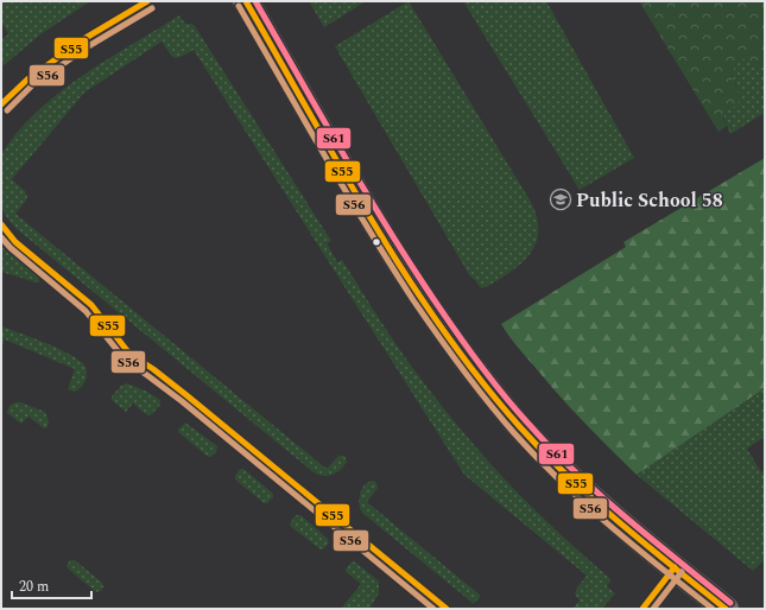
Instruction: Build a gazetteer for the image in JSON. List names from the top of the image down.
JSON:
{
  "places": {
    "school or university": ["Public School 58"]
  },
  "lines": ["transit line S55", "transit line S61", "transit line S56"],
  "scale_bar": "20 m"
}
